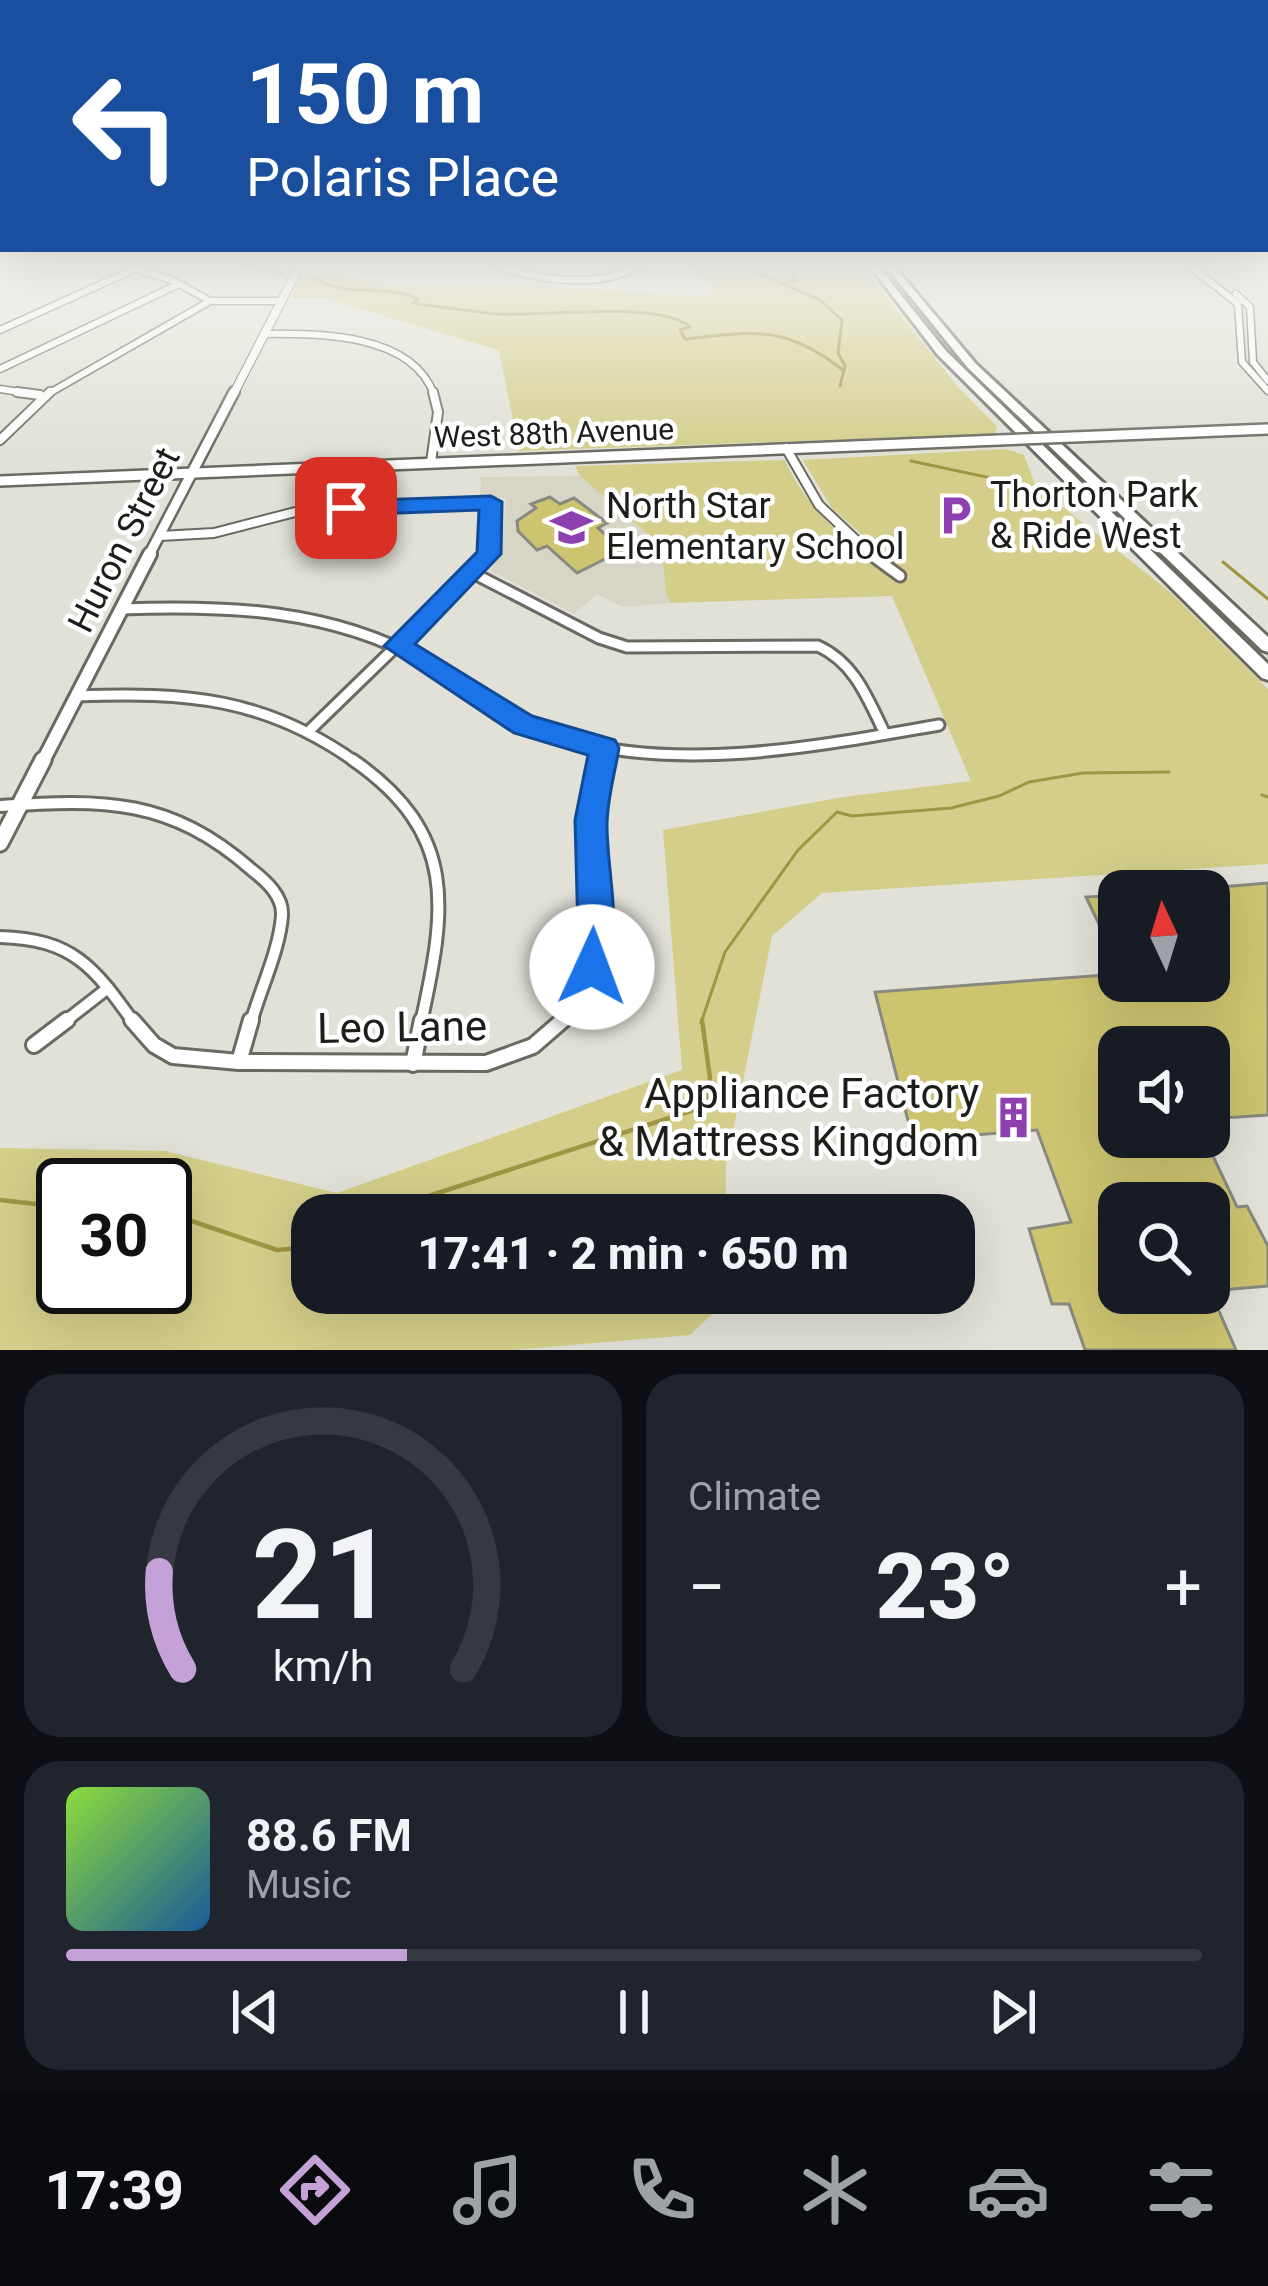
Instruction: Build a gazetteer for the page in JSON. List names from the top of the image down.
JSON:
{
  "streets": {
    "main road": ["West 88th Avenue", "Huron Street"],
    "street": ["Leo Lane"]
  },
  "crossings": [
    ["West 88th Avenue", "Huron Street"]
  ],
  "places": {
    "parking": ["Thorton Park & Ride West"],
    "school or university": ["North Star Elementary School"],
    "building": ["Appliance Factory & Mattress Kingdom"]
  },
  "north": "top",
  "page": {
    "turn": ["150 m", "Polaris Place"],
    "limit": "30",
    "trip": "17:41 · 2 min · 650 m",
    "tile": "Climate",
    "heat": ["−", "23°", "+"],
    "song": ["88.6 FM", "Music"],
    "tabs": "17:39",
    "gauge": ["21", "km/h"]
  }
}
